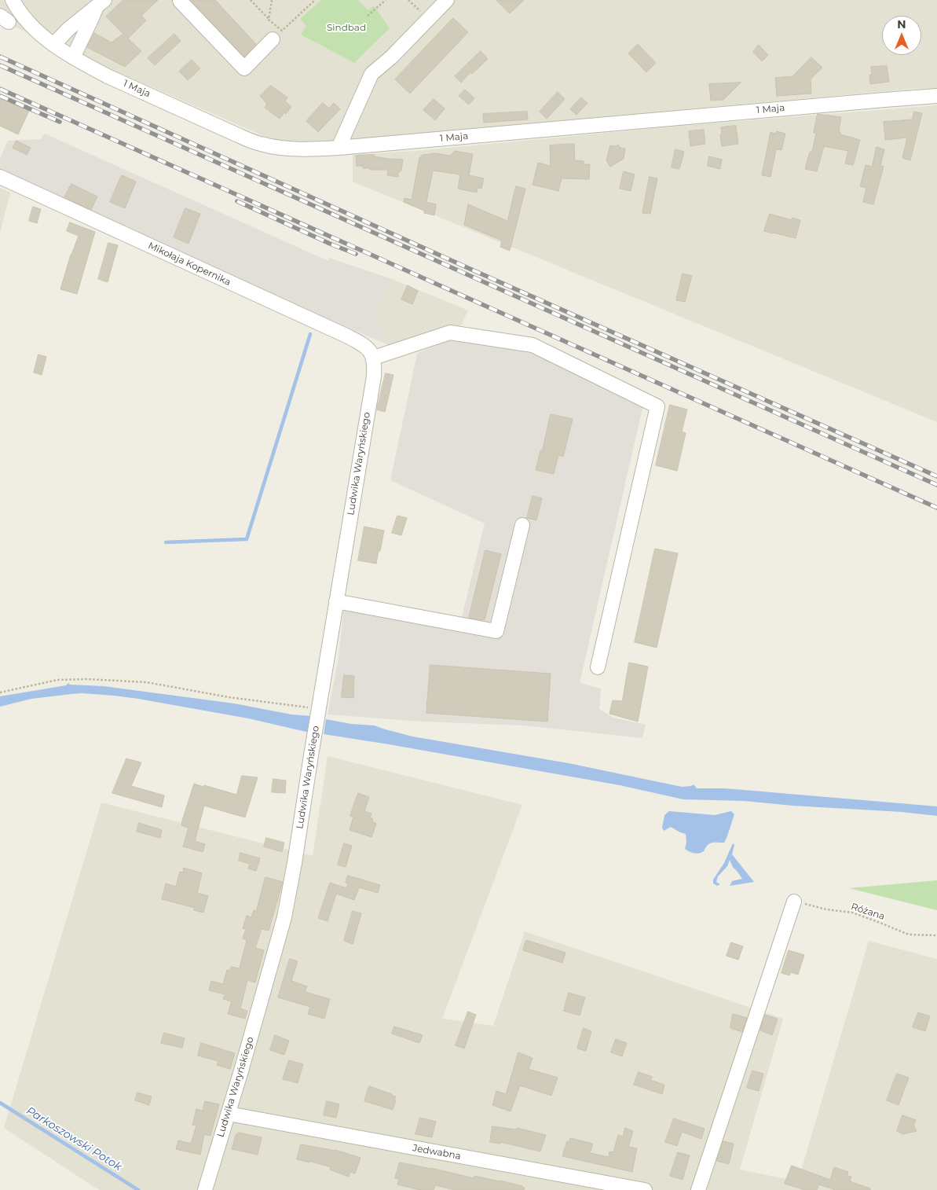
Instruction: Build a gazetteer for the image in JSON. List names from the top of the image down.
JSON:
{
  "streets": {
    "street": [
      "1 Maja",
      "Mikołaja Kopernika",
      "Ludwika Waryńskiego",
      "Jedwabna"
    ],
    "path": ["Różana"]
  },
  "crossings": [
    ["Mikołaja Kopernika", "Ludwika Waryńskiego"],
    ["Ludwika Waryńskiego", "Jedwabna"]
  ],
  "water": ["Parkoszowski Potok"],
  "parks": ["Sindbad"],
  "north": "top"
}
